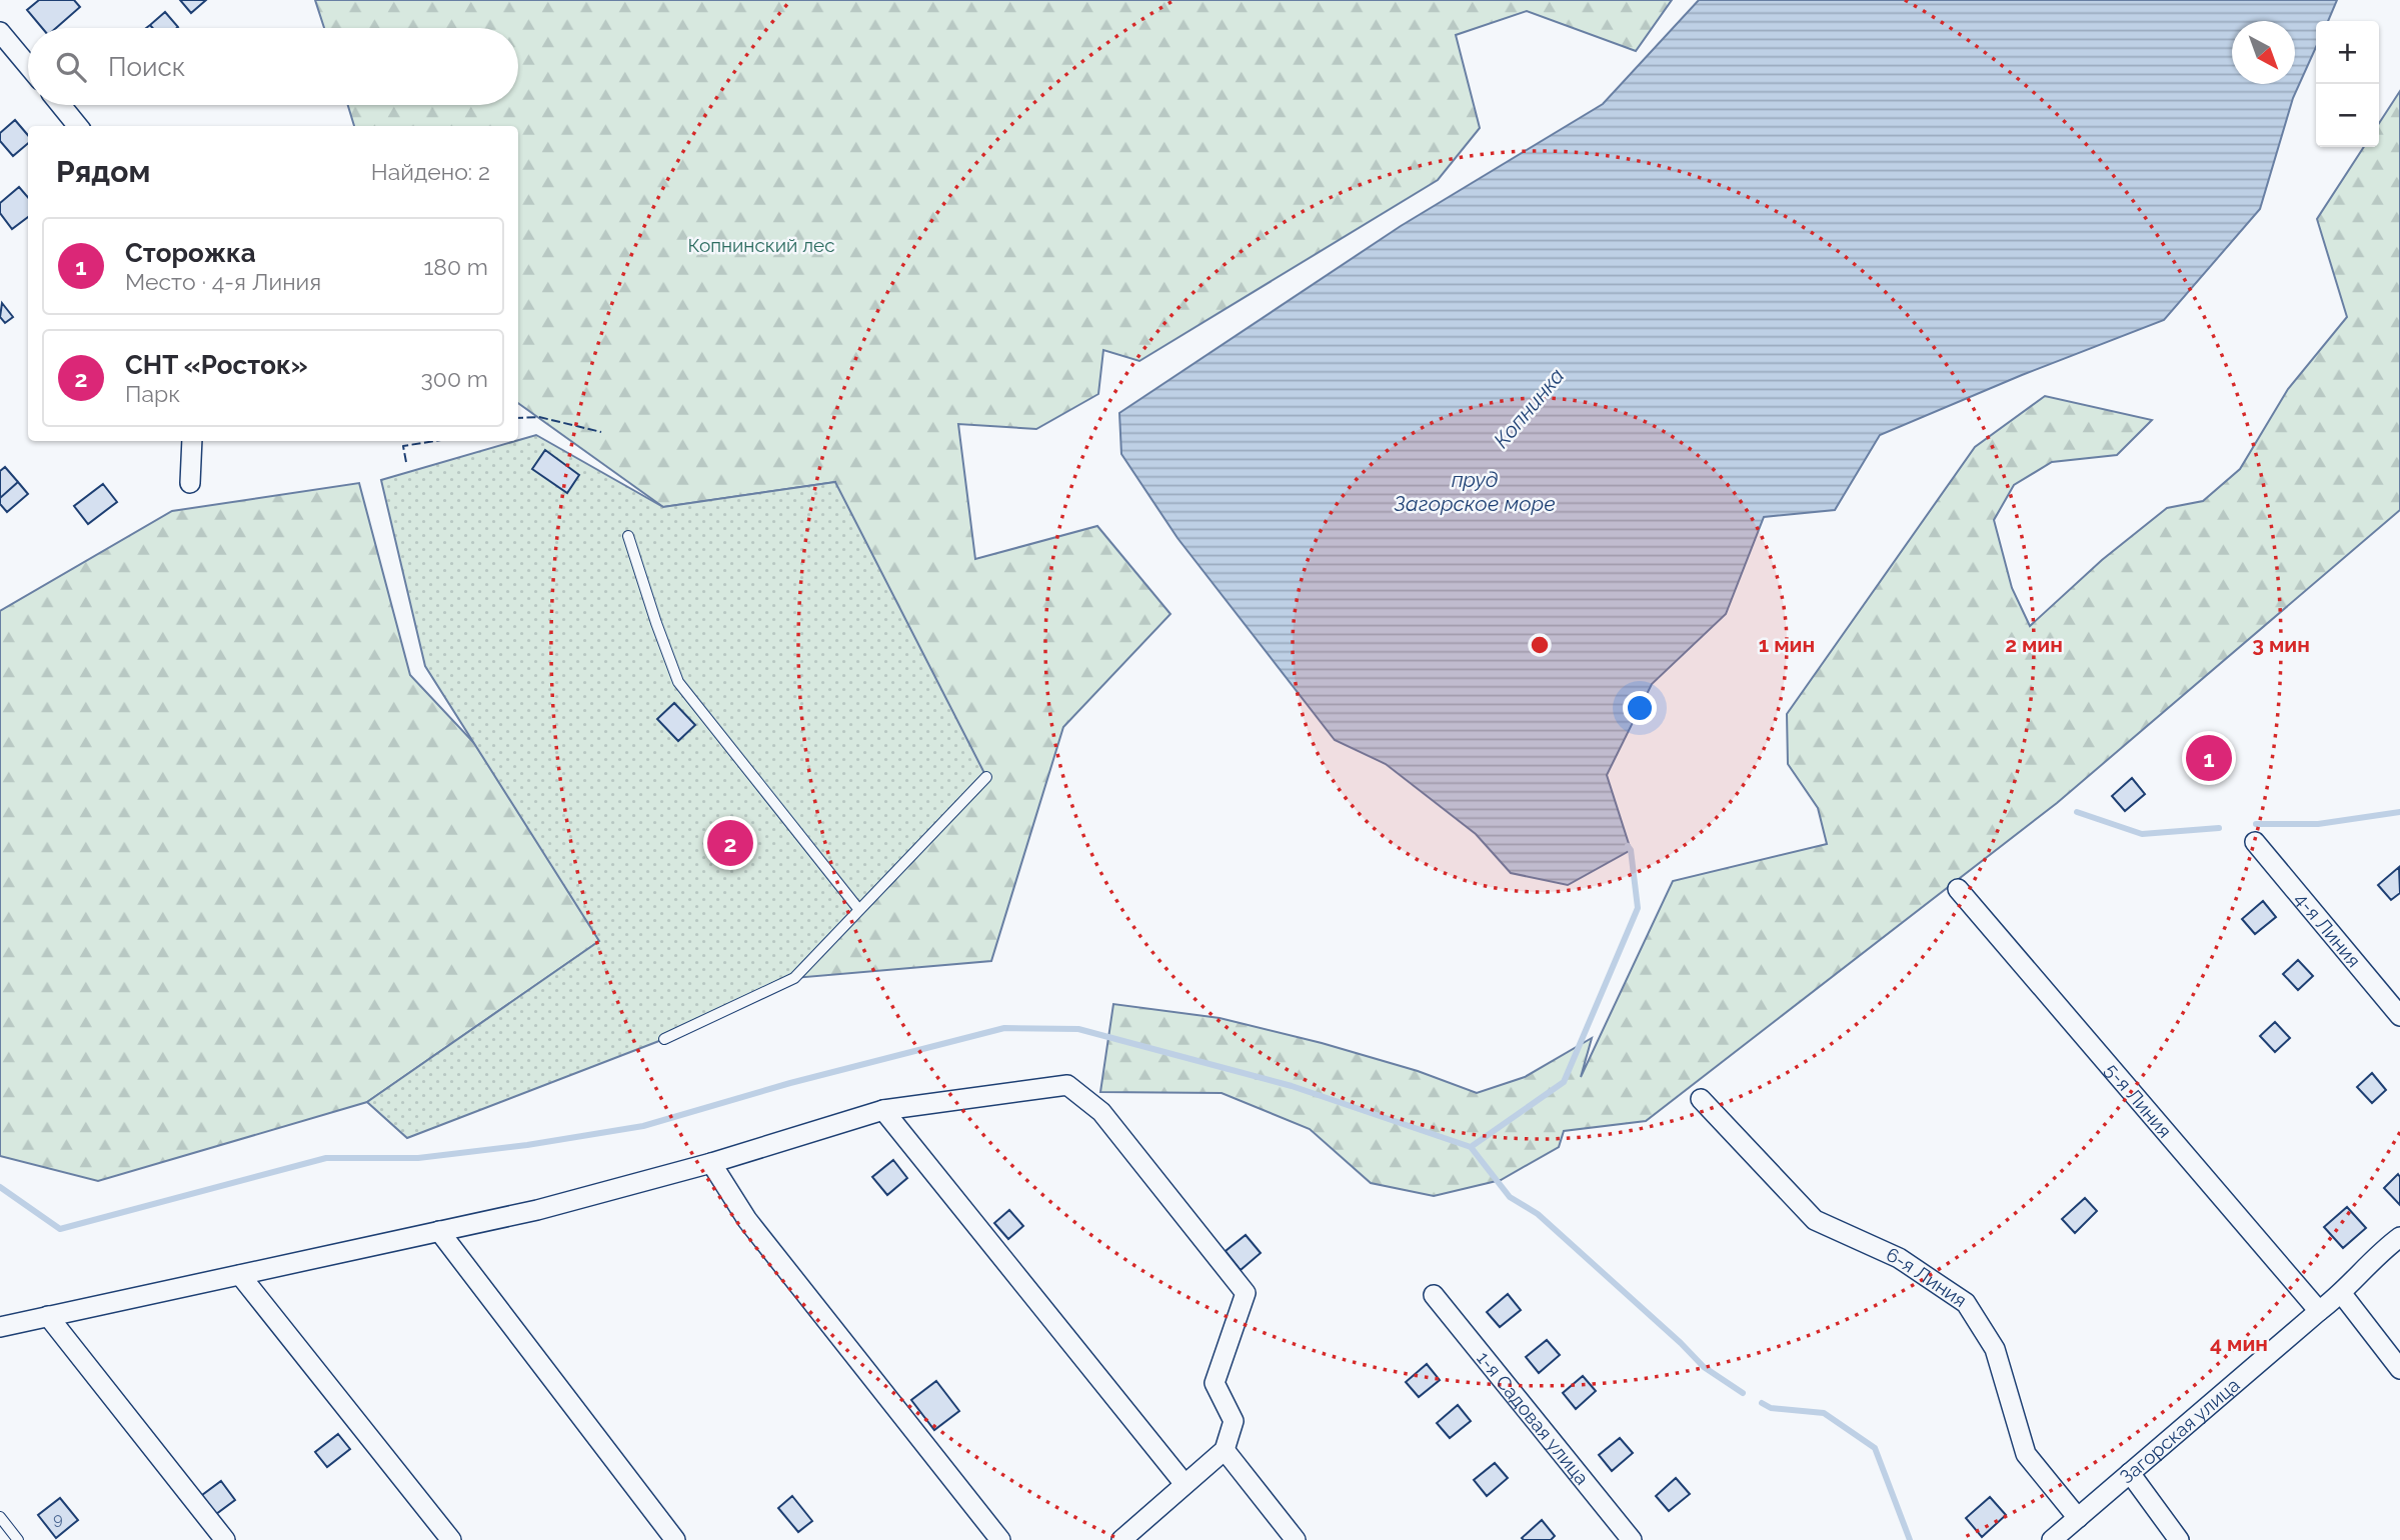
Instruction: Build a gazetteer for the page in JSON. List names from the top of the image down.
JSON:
{
  "streets": {
    "street": [
      "4-я Линия",
      "5-я Линия",
      "6-я Линия",
      "1-я Садовая улица",
      "Загорская улица"
    ]
  },
  "crossings": [
    ["5-я Линия", "Загорская улица"],
    ["6-я Линия", "Загорская улица"]
  ],
  "water": ["Копнинка", "пруд Загорское море"],
  "parks": ["Копнинский лес"],
  "house_numbers": ["9"],
  "north": "bottom right",
  "page": {
    "map_buttons": ["+", "−"],
    "search": "Поиск",
    "heading": ["Рядом", "Найдено: 2"],
    "list": [
      {
        "mark": "1",
        "name": "Сторожка",
        "note": "Место · 4-я Линия",
        "value": "180 m"
      },
      {
        "mark": "2",
        "name": "СНТ «Росток»",
        "note": "Парк",
        "value": "300 m"
      }
    ],
    "pins": ["1", "2"]
  },
  "rings": [
    "1 мин",
    "2 мин",
    "3 мин",
    "4 мин"
  ]
}
